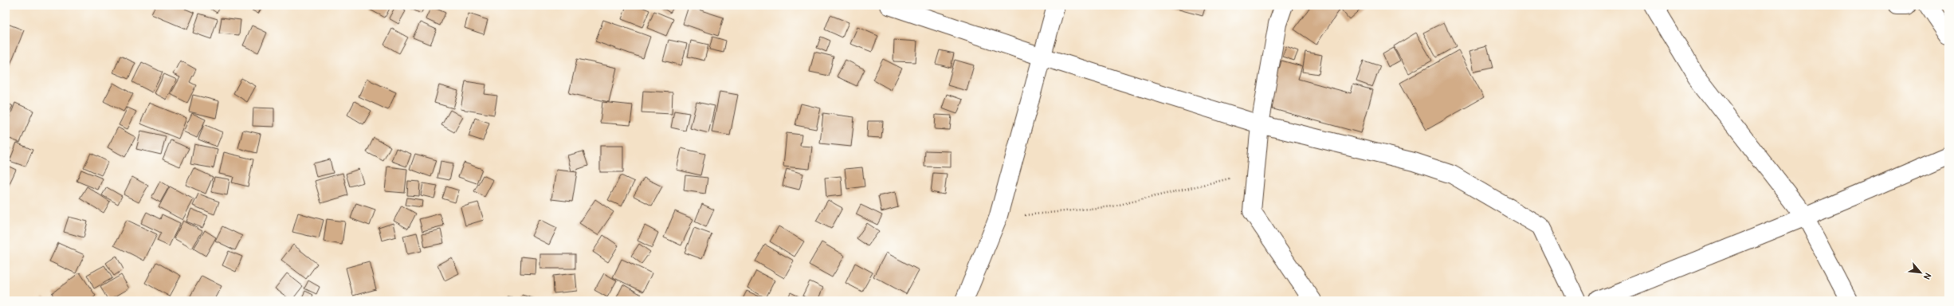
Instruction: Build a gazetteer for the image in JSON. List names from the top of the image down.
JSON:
{
  "north": "bottom right"
}
